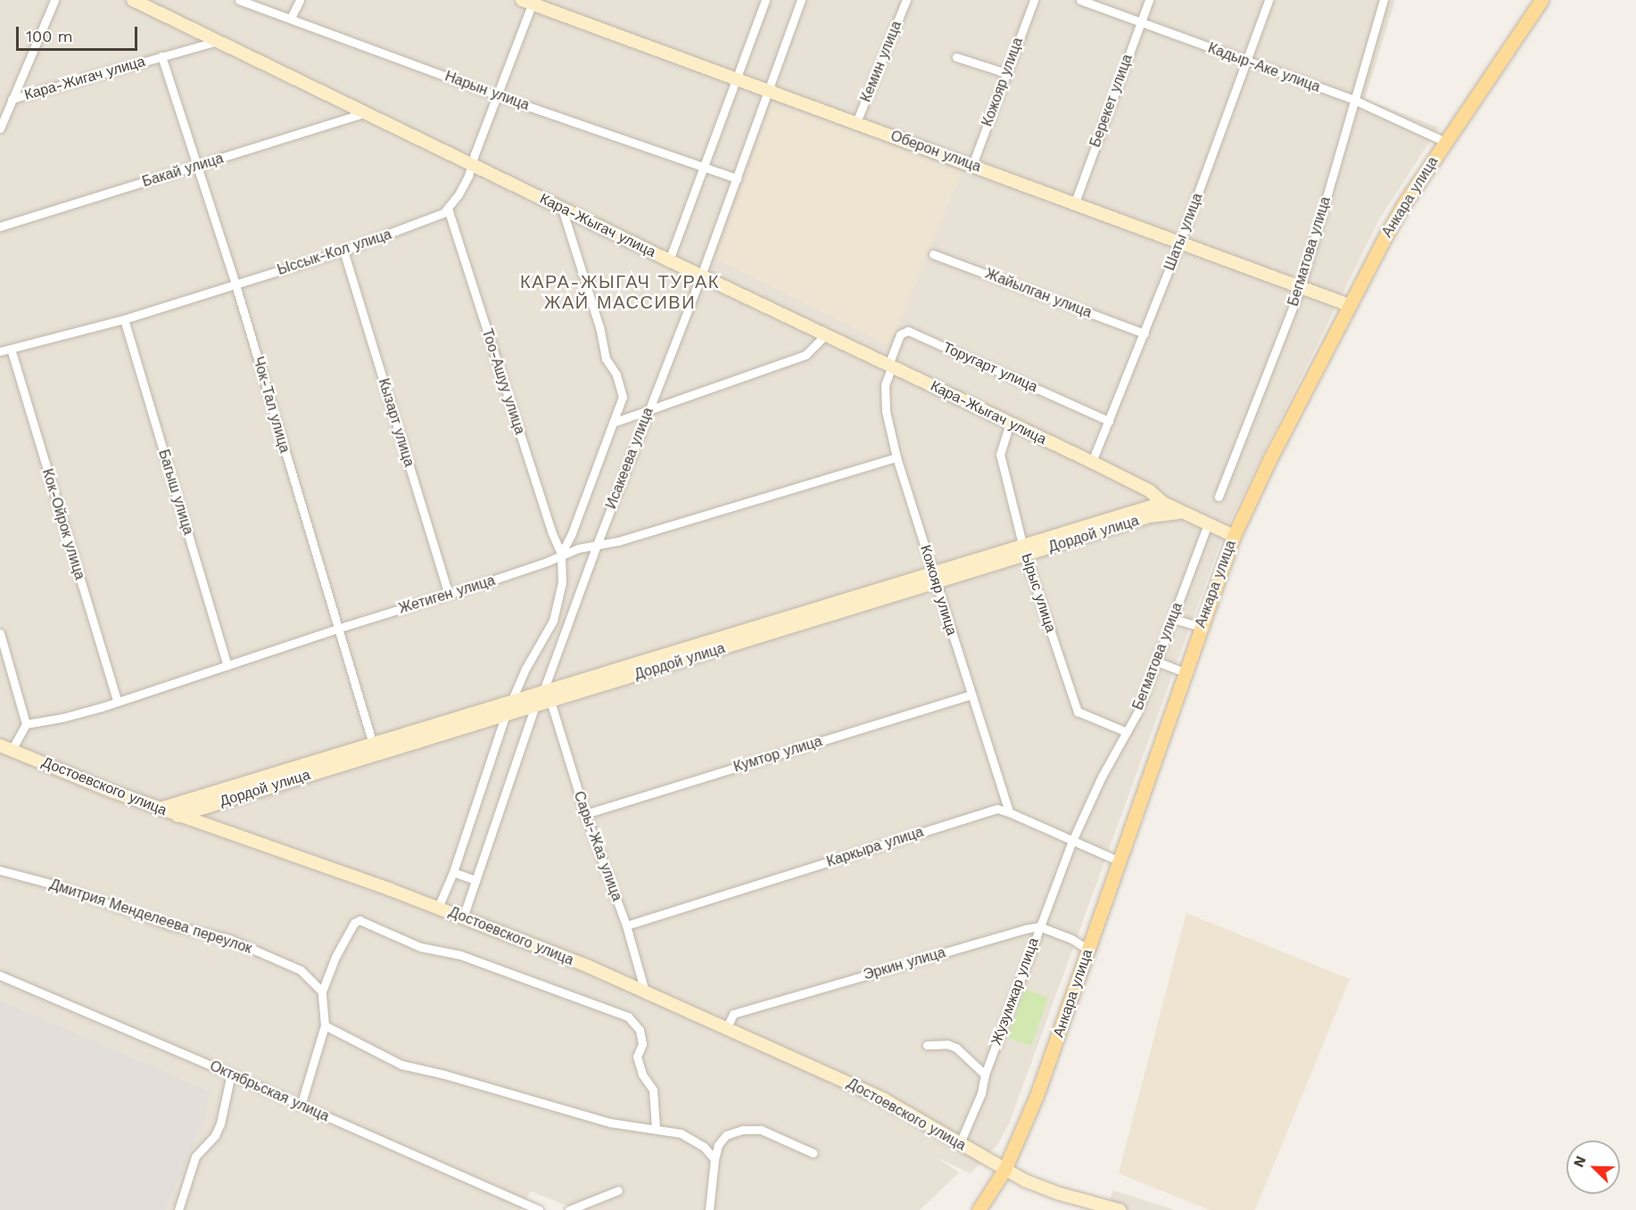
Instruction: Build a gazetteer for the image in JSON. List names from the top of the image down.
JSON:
{
  "streets": {
    "main road": ["Анкара улица"],
    "street": [
      "Кемин улица",
      "Кадыр-Аке улица",
      "Кара-Жигач улица",
      "Кожояр улица",
      "Нарын улица",
      "Берекет улица",
      "Оберон улица",
      "Бакай улица",
      "Кара-Жыгач улица",
      "Шаты улица",
      "Бегматова улица",
      "Ыссык-Кол улица",
      "Жайылган улица",
      "Торугарт улица",
      "Тоо-Ашуу улица",
      "Чок-Тал улица",
      "Кызарт улица",
      "Исакеева улица",
      "Багыш улица",
      "Кок-Ойрок улица",
      "Дордой улица",
      "Ырыс улица",
      "Жетиген улица",
      "Кумтор улица",
      "Достоевского улица",
      "Сары-Жаз улица",
      "Каркыра улица",
      "Дмитрия Менделеева переулок",
      "Эркин улица",
      "Жузумжар улица",
      "Октябрьская улица"
    ]
  },
  "crossings": [
    ["Кемин улица", "Оберон улица"],
    ["Кадыр-Аке улица", "Берекет улица"],
    ["Кадыр-Аке улица", "Анкара улица"],
    ["Кадыр-Аке улица", "Шаты улица"],
    ["Кадыр-Аке улица", "Бегматова улица"],
    ["Кара-Жигач улица", "Кара-Жыгач улица"],
    ["Кара-Жигач улица", "Чок-Тал улица"],
    ["Кожояр улица", "Оберон улица"],
    ["Кожояр улица", "Кара-Жыгач улица"],
    ["Кожояр улица", "Торугарт улица"],
    ["Кожояр улица", "Дордой улица"],
    ["Кожояр улица", "Жетиген улица"],
    ["Кожояр улица", "Кумтор улица"],
    ["Кожояр улица", "Каркыра улица"],
    ["Нарын улица", "Ыссык-Кол улица"],
    ["Нарын улица", "Исакеева улица"],
    ["Берекет улица", "Оберон улица"],
    ["Оберон улица", "Анкара улица"],
    ["Оберон улица", "Шаты улица"],
    ["Оберон улица", "Бегматова улица"],
    ["Оберон улица", "Ыссык-Кол улица"],
    ["Оберон улица", "Исакеева улица"],
    ["Бакай улица", "Кара-Жыгач улица"],
    ["Бакай улица", "Чок-Тал улица"],
    ["Анкара улица", "Кара-Жыгач улица"],
    ["Анкара улица", "Достоевского улица"],
    ["Анкара улица", "Каркыра улица"],
    ["Кара-Жыгач улица", "Шаты улица"],
    ["Кара-Жыгач улица", "Бегматова улица"],
    ["Кара-Жыгач улица", "Ыссык-Кол улица"],
    ["Кара-Жыгач улица", "Торугарт улица"],
    ["Кара-Жыгач улица", "Исакеева улица"],
    ["Кара-Жыгач улица", "Дордой улица"],
    ["Кара-Жыгач улица", "Ырыс улица"],
    ["Шаты улица", "Жайылган улица"],
    ["Шаты улица", "Торугарт улица"],
    ["Бегматова улица", "Ырыс улица"],
    ["Бегматова улица", "Каркыра улица"],
    ["Бегматова улица", "Жузумжар улица"],
    ["Ыссык-Кол улица", "Тоо-Ашуу улица"],
    ["Ыссык-Кол улица", "Чок-Тал улица"],
    ["Ыссык-Кол улица", "Кызарт улица"],
    ["Ыссык-Кол улица", "Багыш улица"],
    ["Ыссык-Кол улица", "Кок-Ойрок улица"],
    ["Тоо-Ашуу улица", "Исакеева улица"],
    ["Тоо-Ашуу улица", "Жетиген улица"],
    ["Чок-Тал улица", "Дордой улица"],
    ["Чок-Тал улица", "Жетиген улица"],
    ["Кызарт улица", "Жетиген улица"],
    ["Исакеева улица", "Дордой улица"],
    ["Исакеева улица", "Жетиген улица"],
    ["Исакеева улица", "Достоевского улица"],
    ["Исакеева улица", "Сары-Жаз улица"],
    ["Багыш улица", "Жетиген улица"],
    ["Кок-Ойрок улица", "Жетиген улица"],
    ["Дордой улица", "Ырыс улица"],
    ["Дордой улица", "Достоевского улица"],
    ["Дордой улица", "Сары-Жаз улица"],
    ["Кумтор улица", "Сары-Жаз улица"],
    ["Достоевского улица", "Сары-Жаз улица"],
    ["Достоевского улица", "Эркин улица"],
    ["Достоевского улица", "Жузумжар улица"],
    ["Сары-Жаз улица", "Каркыра улица"],
    ["Каркыра улица", "Жузумжар улица"],
    ["Эркин улица", "Жузумжар улица"]
  ],
  "districts": ["КАРА-ЖЫГАЧ ТУРАК ЖАЙ МАССИВИ"],
  "scale_bar": "100 m",
  "north": "top left"
}
